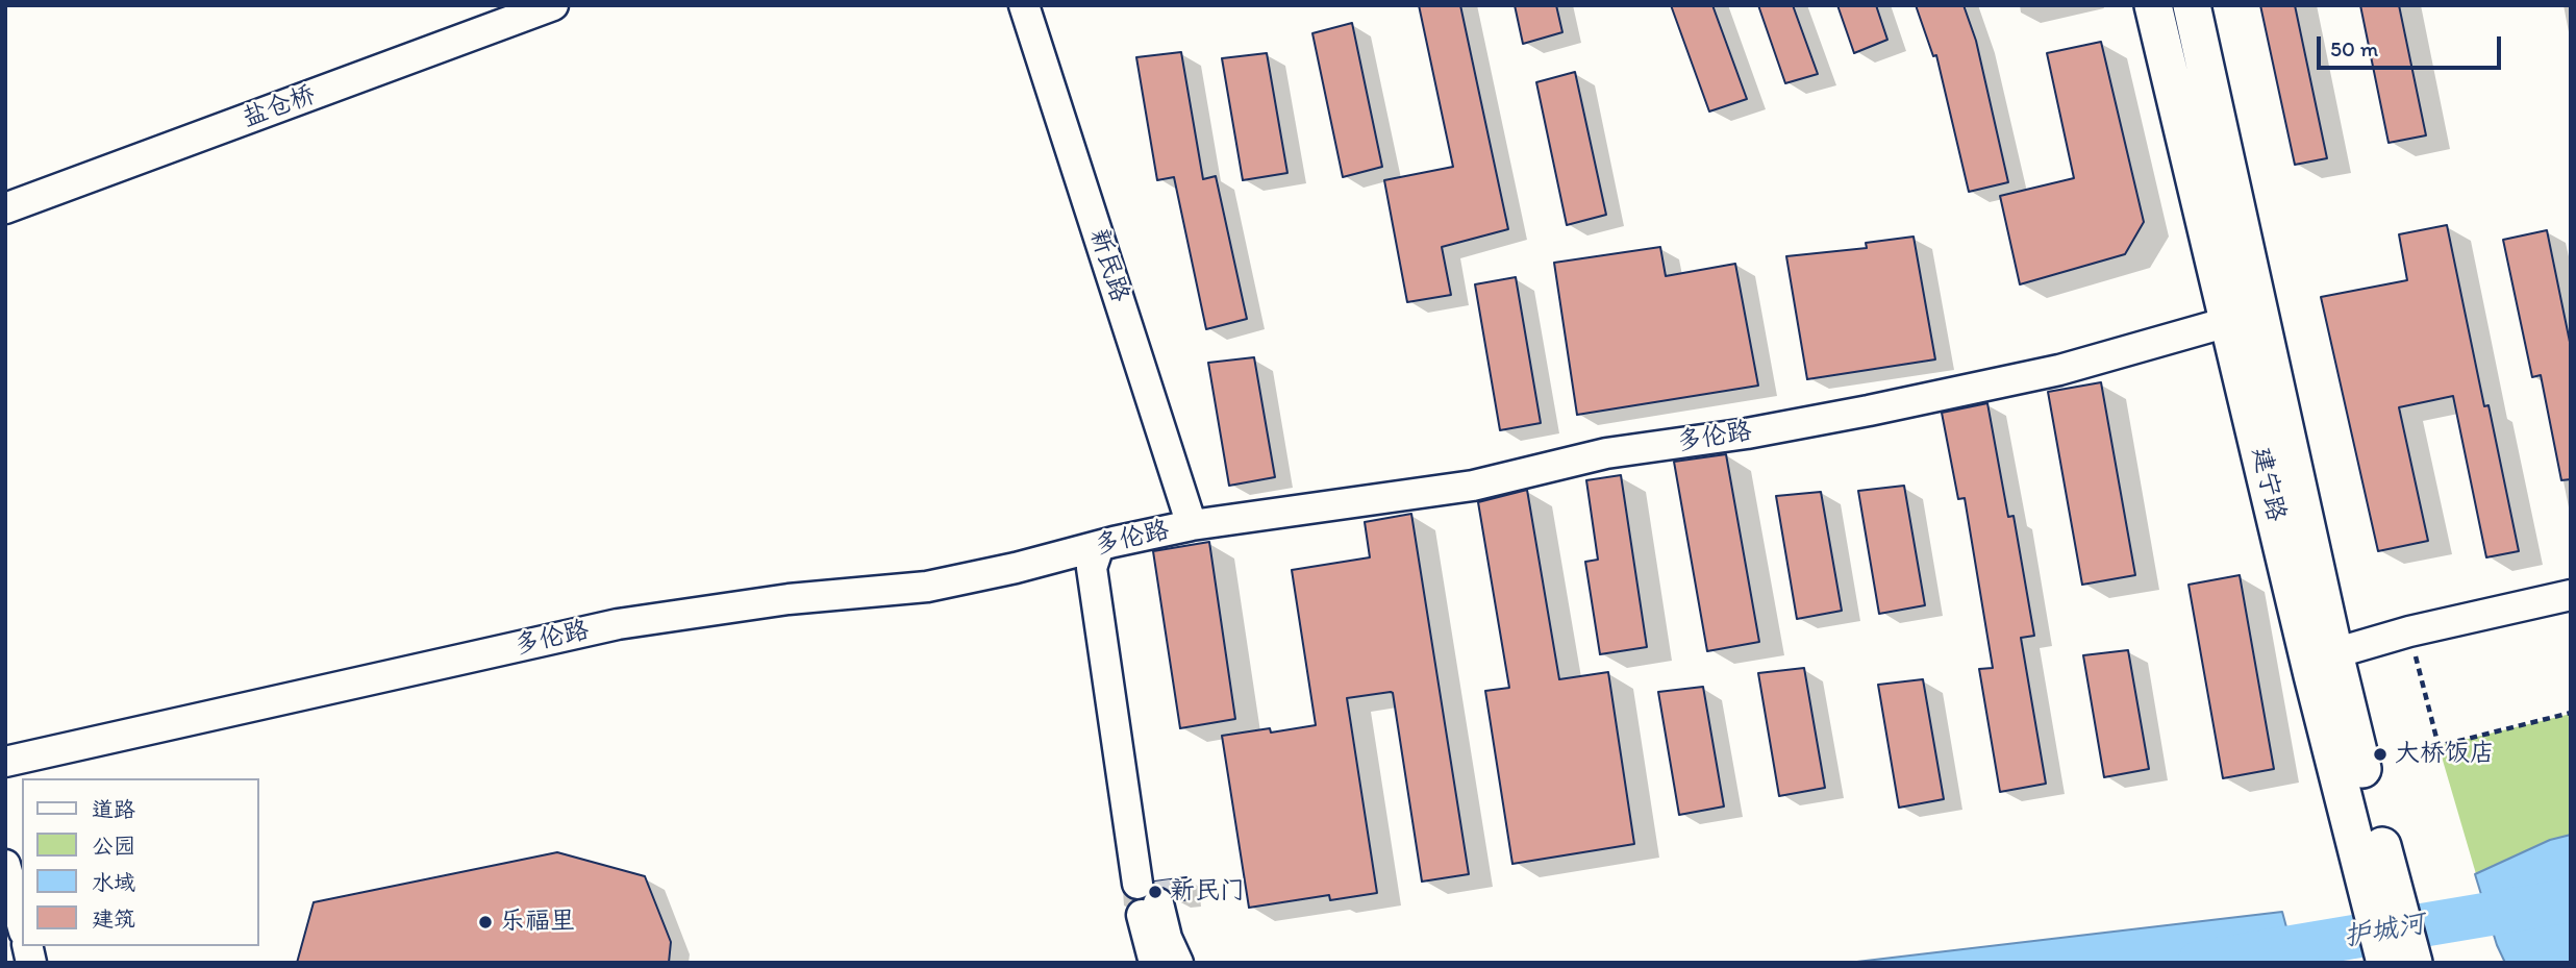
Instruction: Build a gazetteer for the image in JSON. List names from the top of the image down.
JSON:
{
  "streets": {
    "main road": ["建宁路"],
    "street": ["盐仓桥", "新民路", "多伦路"]
  },
  "crossings": [
    ["新民路", "多伦路"],
    ["多伦路", "建宁路"]
  ],
  "water": ["护城河"],
  "places": ["大桥饭店", "新民门", "乐福里"],
  "legend": [
    "道路",
    "公园",
    "水域",
    "建筑"
  ],
  "scale_bar": "50 m"
}
